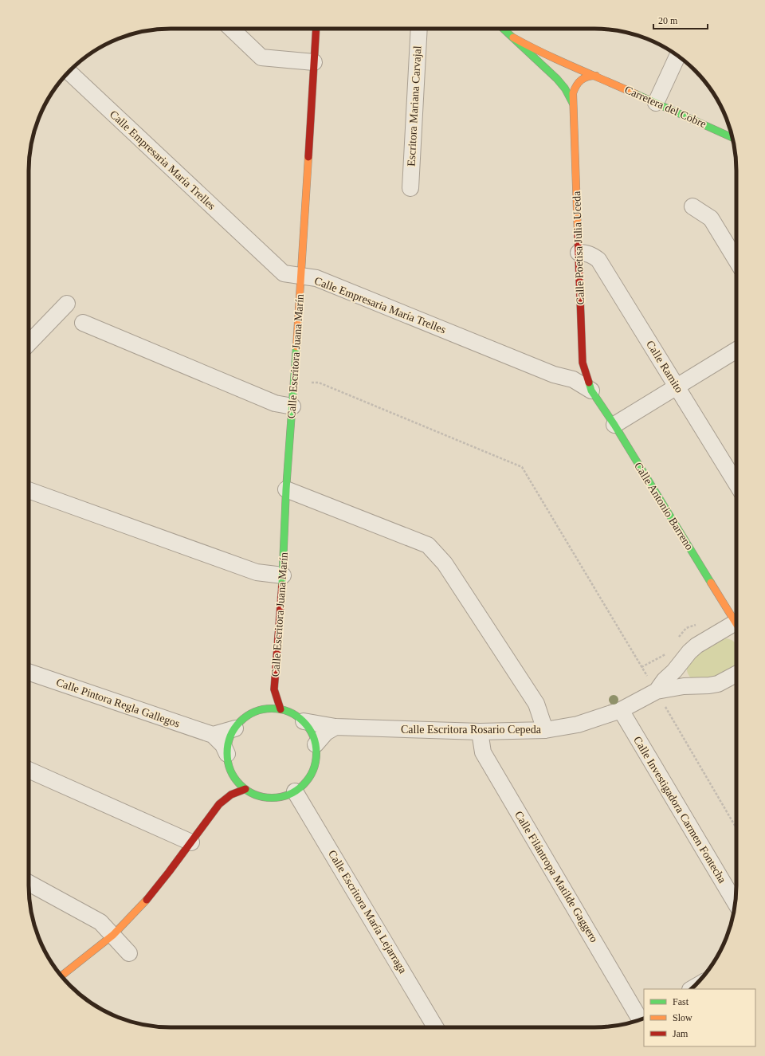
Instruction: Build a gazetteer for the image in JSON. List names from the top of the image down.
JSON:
{
  "streets": {
    "street": [
      "Escritora Mariana Carvajal",
      "Carretera del Cobre",
      "Calle Empresaria María Trelles",
      "Calle Poetisa Julia Uceda",
      "Calle Escritora Juana Marín",
      "Calle Ramito",
      "Calle Antonio Barreno",
      "Calle Pintora Regla Gallegos",
      "Calle Escritora Rosario Cepeda",
      "Calle Investigadora Carmen Fontecha",
      "Calle Filántropa Matilde Gaggero",
      "Calle Escritora María Lejarraga"
    ]
  },
  "crossings": [
    ["Calle Empresaria María Trelles", "Calle Poetisa Julia Uceda"],
    ["Calle Empresaria María Trelles", "Calle Escritora Juana Marín"],
    ["Calle Empresaria María Trelles", "Calle Antonio Barreno"],
    ["Calle Poetisa Julia Uceda", "Calle Ramito"],
    ["Calle Poetisa Julia Uceda", "Calle Antonio Barreno"],
    ["Calle Pintora Regla Gallegos", "Calle Escritora Rosario Cepeda"],
    ["Calle Pintora Regla Gallegos", "Calle Escritora María Lejarraga"],
    ["Calle Escritora Rosario Cepeda", "Calle Investigadora Carmen Fontecha"],
    ["Calle Escritora Rosario Cepeda", "Calle Filántropa Matilde Gaggero"],
    ["Calle Escritora Rosario Cepeda", "Calle Escritora María Lejarraga"]
  ],
  "legend": ["Fast", "Slow", "Jam"],
  "scale_bar": "20 m"
}
